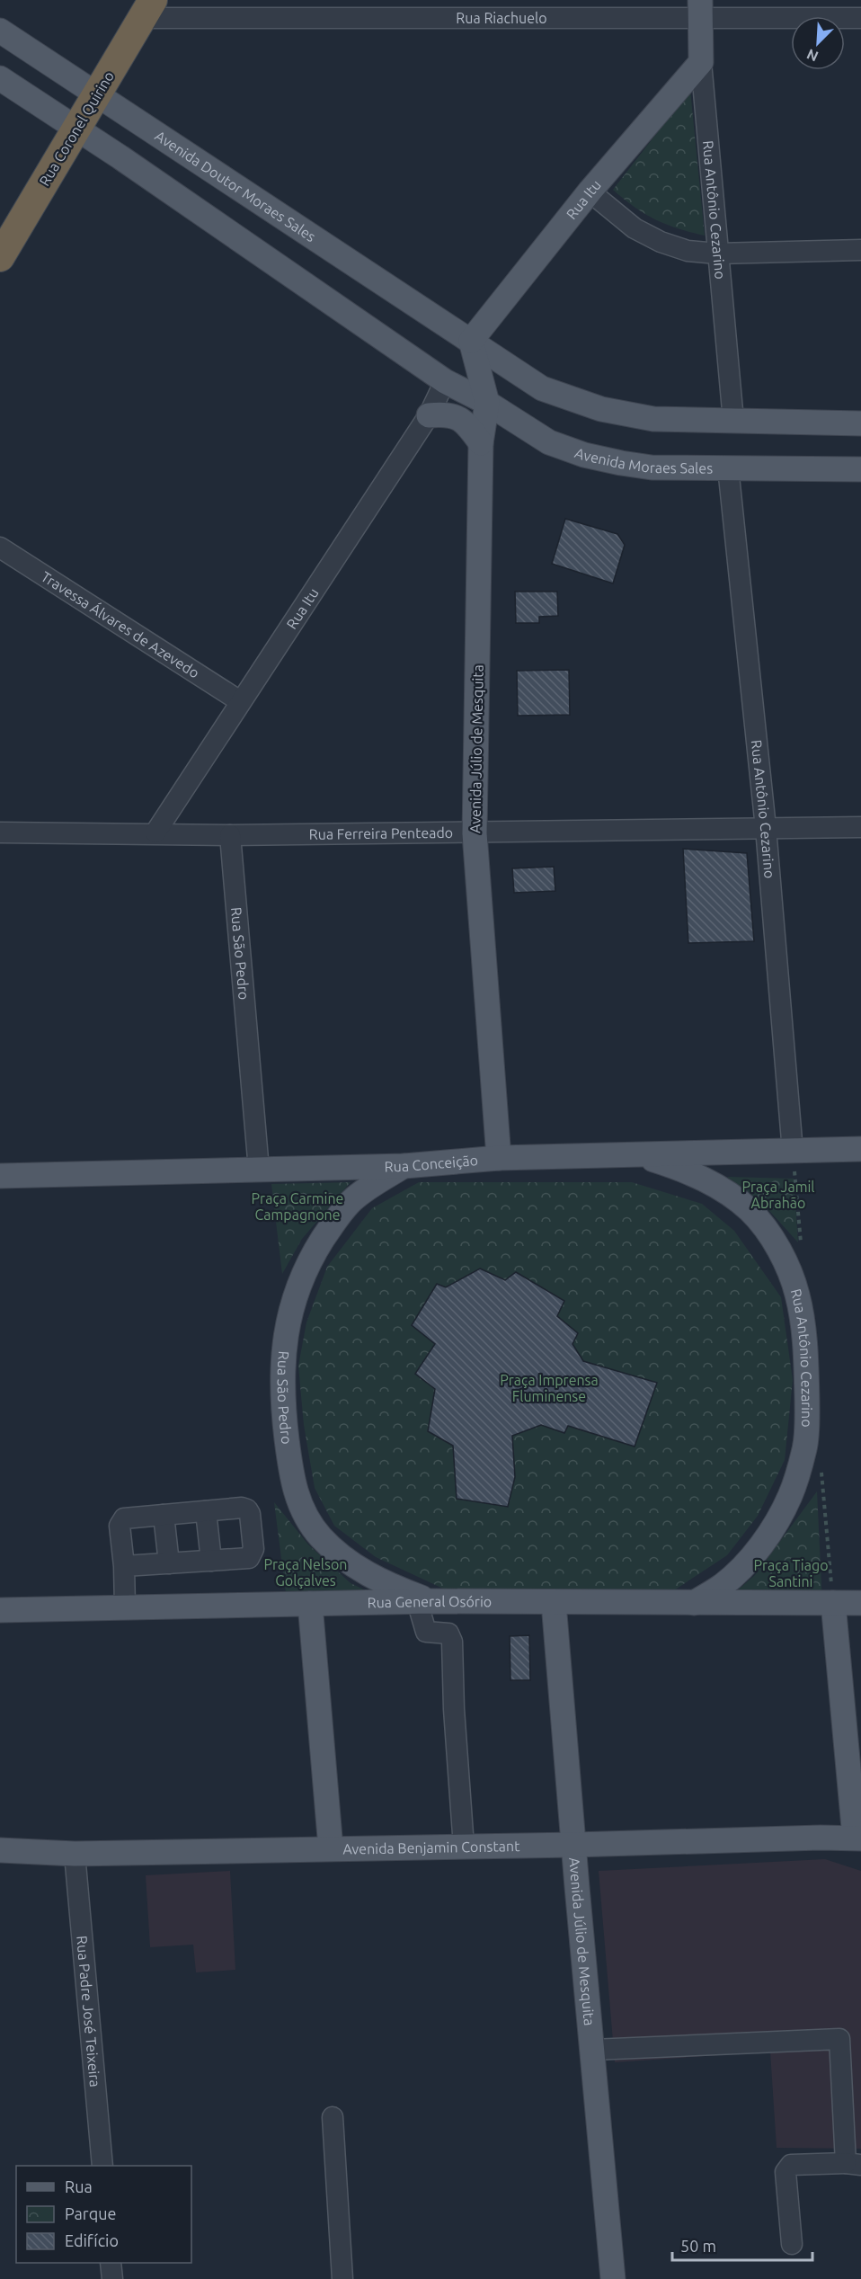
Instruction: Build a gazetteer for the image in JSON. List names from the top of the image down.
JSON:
{
  "streets": {
    "highway": ["Rua Coronel Quirino"],
    "main road": [
      "Avenida Doutor Moraes Sales",
      "Rua Itu",
      "Rua Antônio Cezarino",
      "Avenida Moraes Sales",
      "Avenida Júlio de Mesquita",
      "Rua São Pedro",
      "Rua Conceição",
      "Rua General Osório",
      "Avenida Benjamin Constant"
    ],
    "street": [
      "Rua Riachuelo",
      "Travessa Álvares de Azevedo",
      "Rua Ferreira Penteado",
      "Rua Padre José Teixeira"
    ]
  },
  "crossings": [
    ["Rua Riachuelo", "Rua Coronel Quirino"],
    ["Rua Riachuelo", "Rua Antônio Cezarino"],
    ["Rua Coronel Quirino", "Avenida Doutor Moraes Sales"],
    ["Avenida Doutor Moraes Sales", "Rua Itu"],
    ["Avenida Doutor Moraes Sales", "Avenida Júlio de Mesquita"],
    ["Rua Itu", "Rua Antônio Cezarino"],
    ["Rua Itu", "Avenida Moraes Sales"],
    ["Rua Itu", "Travessa Álvares de Azevedo"],
    ["Rua Itu", "Avenida Júlio de Mesquita"],
    ["Rua Itu", "Rua Ferreira Penteado"],
    ["Rua Antônio Cezarino", "Avenida Moraes Sales"],
    ["Rua Antônio Cezarino", "Rua Ferreira Penteado"],
    ["Rua Antônio Cezarino", "Rua Conceição"],
    ["Rua Antônio Cezarino", "Rua General Osório"],
    ["Avenida Moraes Sales", "Avenida Júlio de Mesquita"],
    ["Avenida Júlio de Mesquita", "Rua Ferreira Penteado"],
    ["Avenida Júlio de Mesquita", "Rua Conceição"],
    ["Avenida Júlio de Mesquita", "Rua General Osório"],
    ["Avenida Júlio de Mesquita", "Avenida Benjamin Constant"],
    ["Rua Ferreira Penteado", "Rua São Pedro"],
    ["Rua São Pedro", "Rua Conceição"],
    ["Rua São Pedro", "Rua General Osório"],
    ["Avenida Benjamin Constant", "Rua Padre José Teixeira"]
  ],
  "parks": [
    "Praça Jamil Abrahão",
    "Praça Carmine Campagnone",
    "Praça Imprensa Fluminense",
    "Praça Nelson Golçalves",
    "Praça Tiago Santini"
  ],
  "legend": ["Rua", "Parque", "Edifício"],
  "scale_bar": "50 m",
  "north": "bottom left"
}
